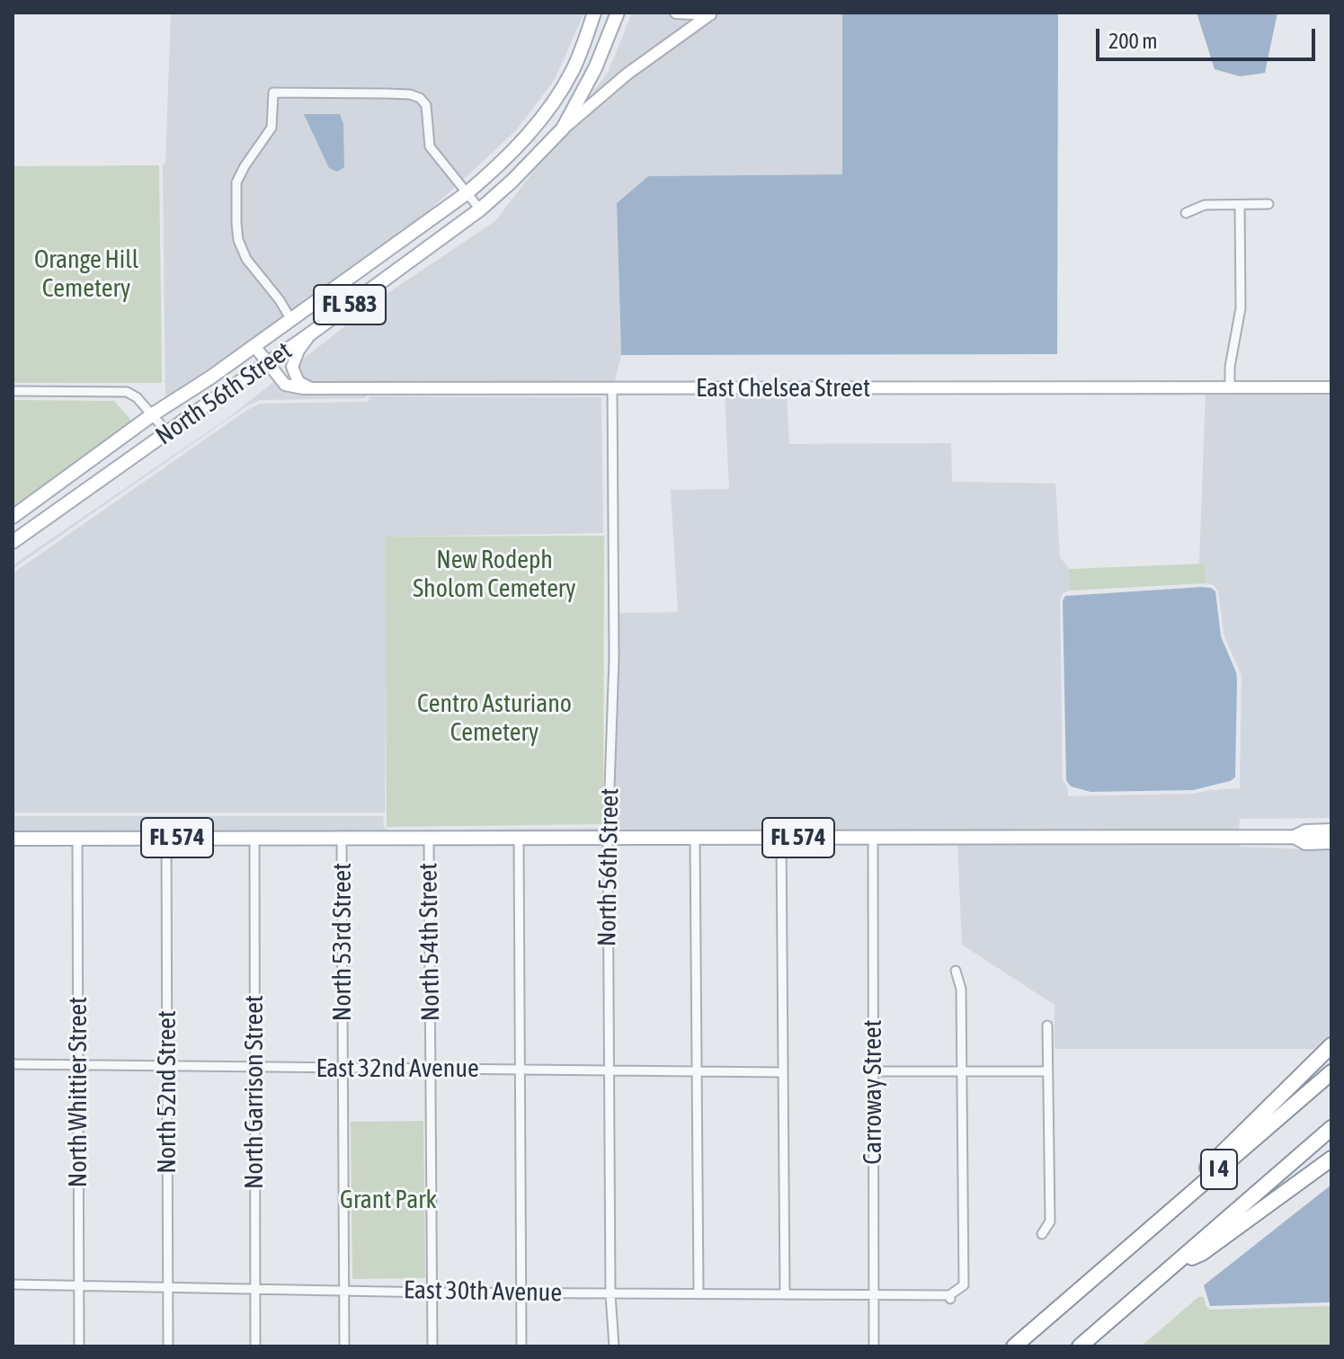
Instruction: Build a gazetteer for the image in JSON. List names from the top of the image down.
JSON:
{
  "streets": {
    "highway": ["I 4"],
    "main road": ["FL 583", "North 56th Street", "FL 574"],
    "street": [
      "East Chelsea Street",
      "North 53rd Street",
      "North 54th Street",
      "East 32nd Avenue",
      "North Whittier Street",
      "North 52nd Street",
      "North Garrison Street",
      "Carroway Street",
      "East 30th Avenue"
    ]
  },
  "crossings": [
    ["East Chelsea Street", "North 56th Street"],
    ["North 56th Street", "FL 574"],
    ["North 56th Street", "East 32nd Avenue"],
    ["North 56th Street", "East 30th Avenue"],
    ["FL 574", "North 53rd Street"],
    ["FL 574", "North 54th Street"],
    ["FL 574", "North Whittier Street"],
    ["FL 574", "North 52nd Street"],
    ["FL 574", "North Garrison Street"],
    ["FL 574", "Carroway Street"],
    ["North 53rd Street", "East 32nd Avenue"],
    ["North 53rd Street", "East 30th Avenue"],
    ["North 54th Street", "East 32nd Avenue"],
    ["North 54th Street", "East 30th Avenue"],
    ["East 32nd Avenue", "North Whittier Street"],
    ["East 32nd Avenue", "North 52nd Street"],
    ["East 32nd Avenue", "North Garrison Street"],
    ["North Whittier Street", "East 30th Avenue"],
    ["North 52nd Street", "East 30th Avenue"],
    ["North Garrison Street", "East 30th Avenue"],
    ["Carroway Street", "East 30th Avenue"]
  ],
  "parks": [
    "Orange Hill Cemetery",
    "New Rodeph Sholom Cemetery",
    "Centro Asturiano Cemetery",
    "Grant Park"
  ],
  "scale_bar": "200 m"
}
